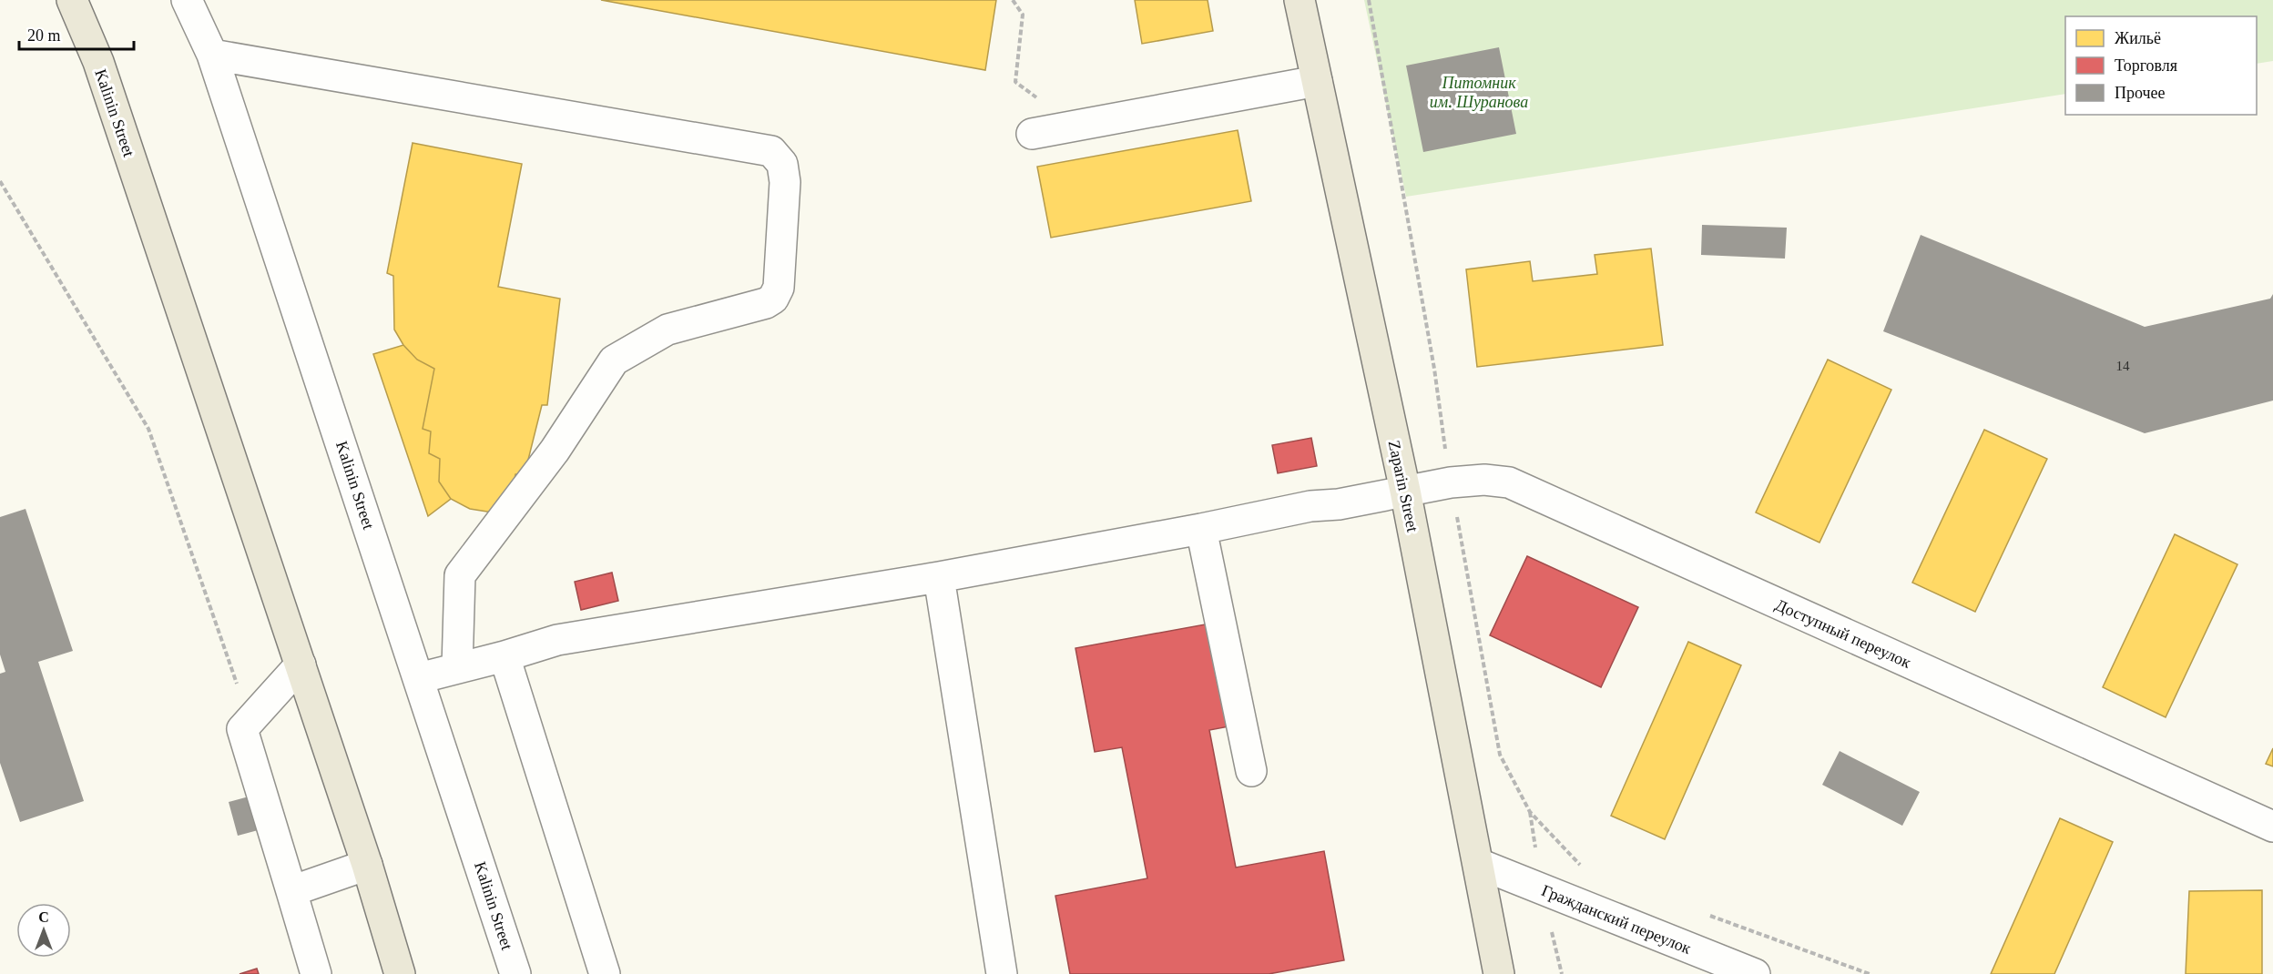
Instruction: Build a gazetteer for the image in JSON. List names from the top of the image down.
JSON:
{
  "streets": {
    "main road": ["Kalinin Street", "Zaparin Street"],
    "street": ["Доступный переулок", "Гражданский переулок"]
  },
  "crossings": [
    ["Kalinin Street", "Доступный переулок"],
    ["Zaparin Street", "Доступный переулок"],
    ["Zaparin Street", "Гражданский переулок"]
  ],
  "parks": ["Питомник им. Шуранова"],
  "house_numbers": ["14"],
  "legend": ["Жильё", "Торговля", "Прочее"],
  "scale_bar": "20 m",
  "north": "top"
}
